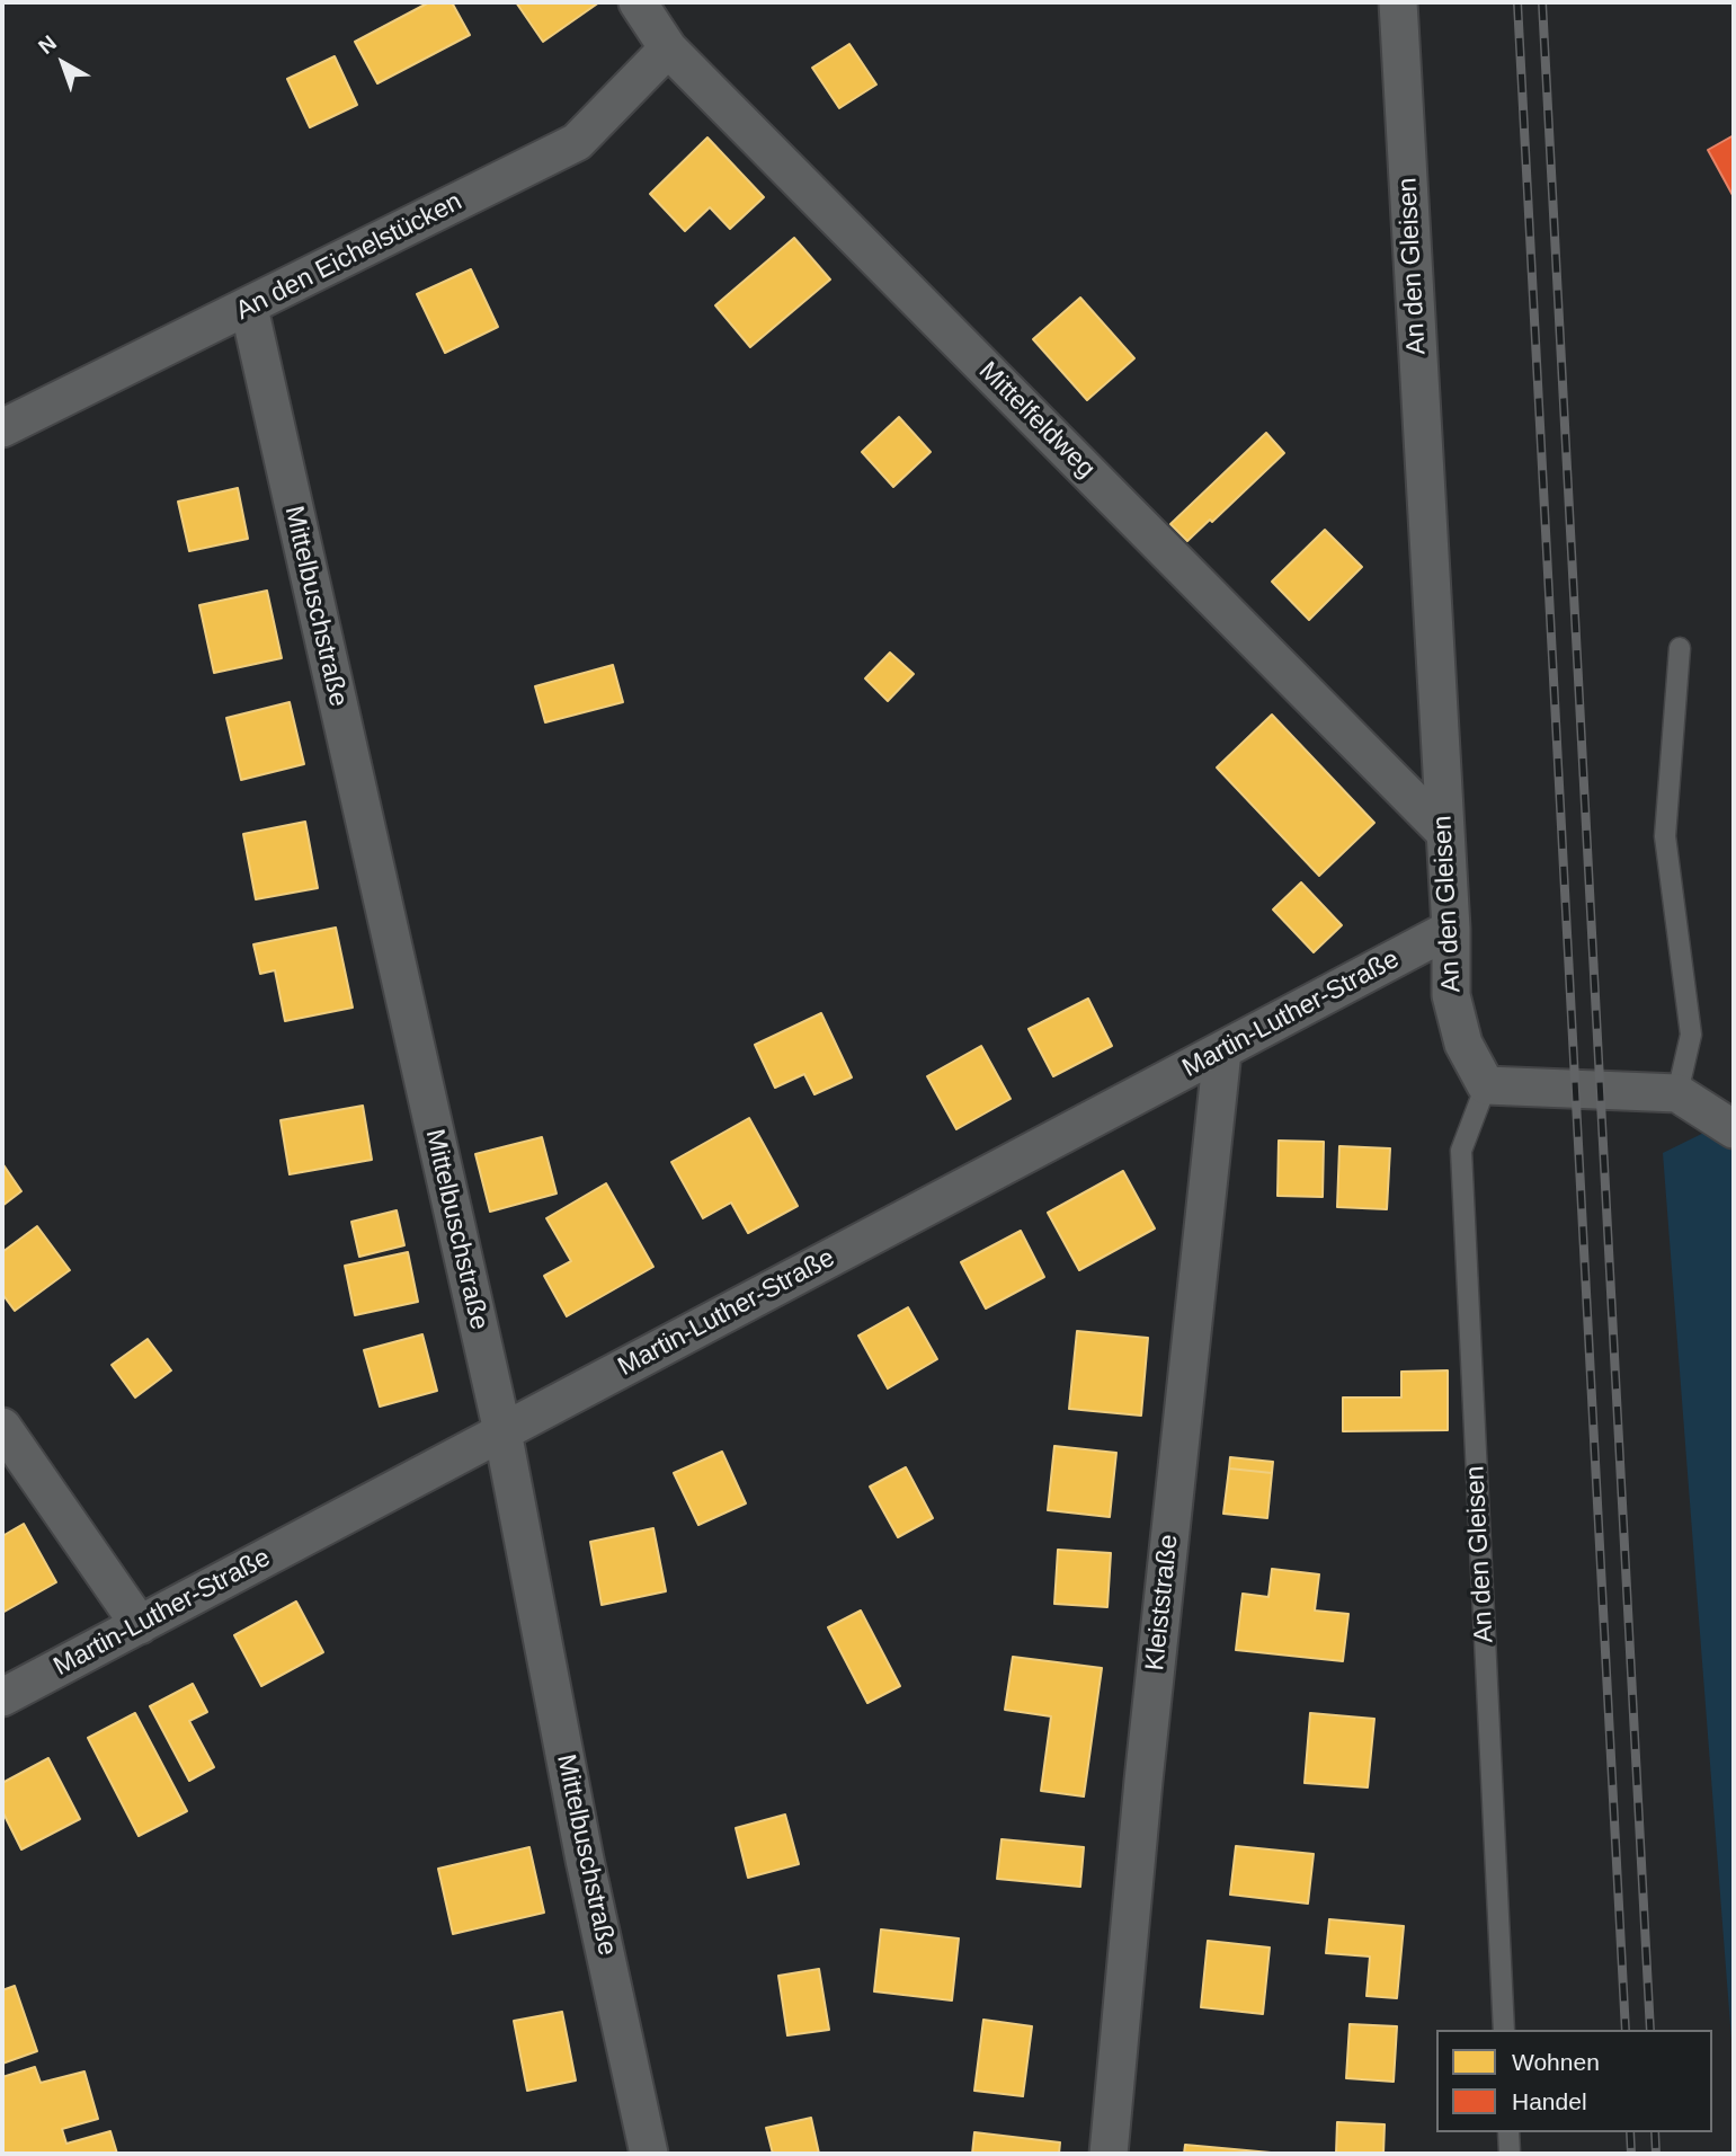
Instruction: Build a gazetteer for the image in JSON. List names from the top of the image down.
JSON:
{
  "streets": {
    "street": [
      "An den Eichelstücken",
      "An den Gleisen",
      "Mittelfeldweg",
      "Mittelbuschstraße",
      "Martin-Luther-Straße",
      "Kleiststraße"
    ]
  },
  "crossings": [
    ["An den Eichelstücken", "Mittelfeldweg"],
    ["An den Eichelstücken", "Mittelbuschstraße"],
    ["An den Gleisen", "Mittelfeldweg"],
    ["An den Gleisen", "Martin-Luther-Straße"],
    ["Mittelbuschstraße", "Martin-Luther-Straße"],
    ["Martin-Luther-Straße", "Kleiststraße"]
  ],
  "legend": ["Wohnen", "Handel"],
  "north": "top left"
}
